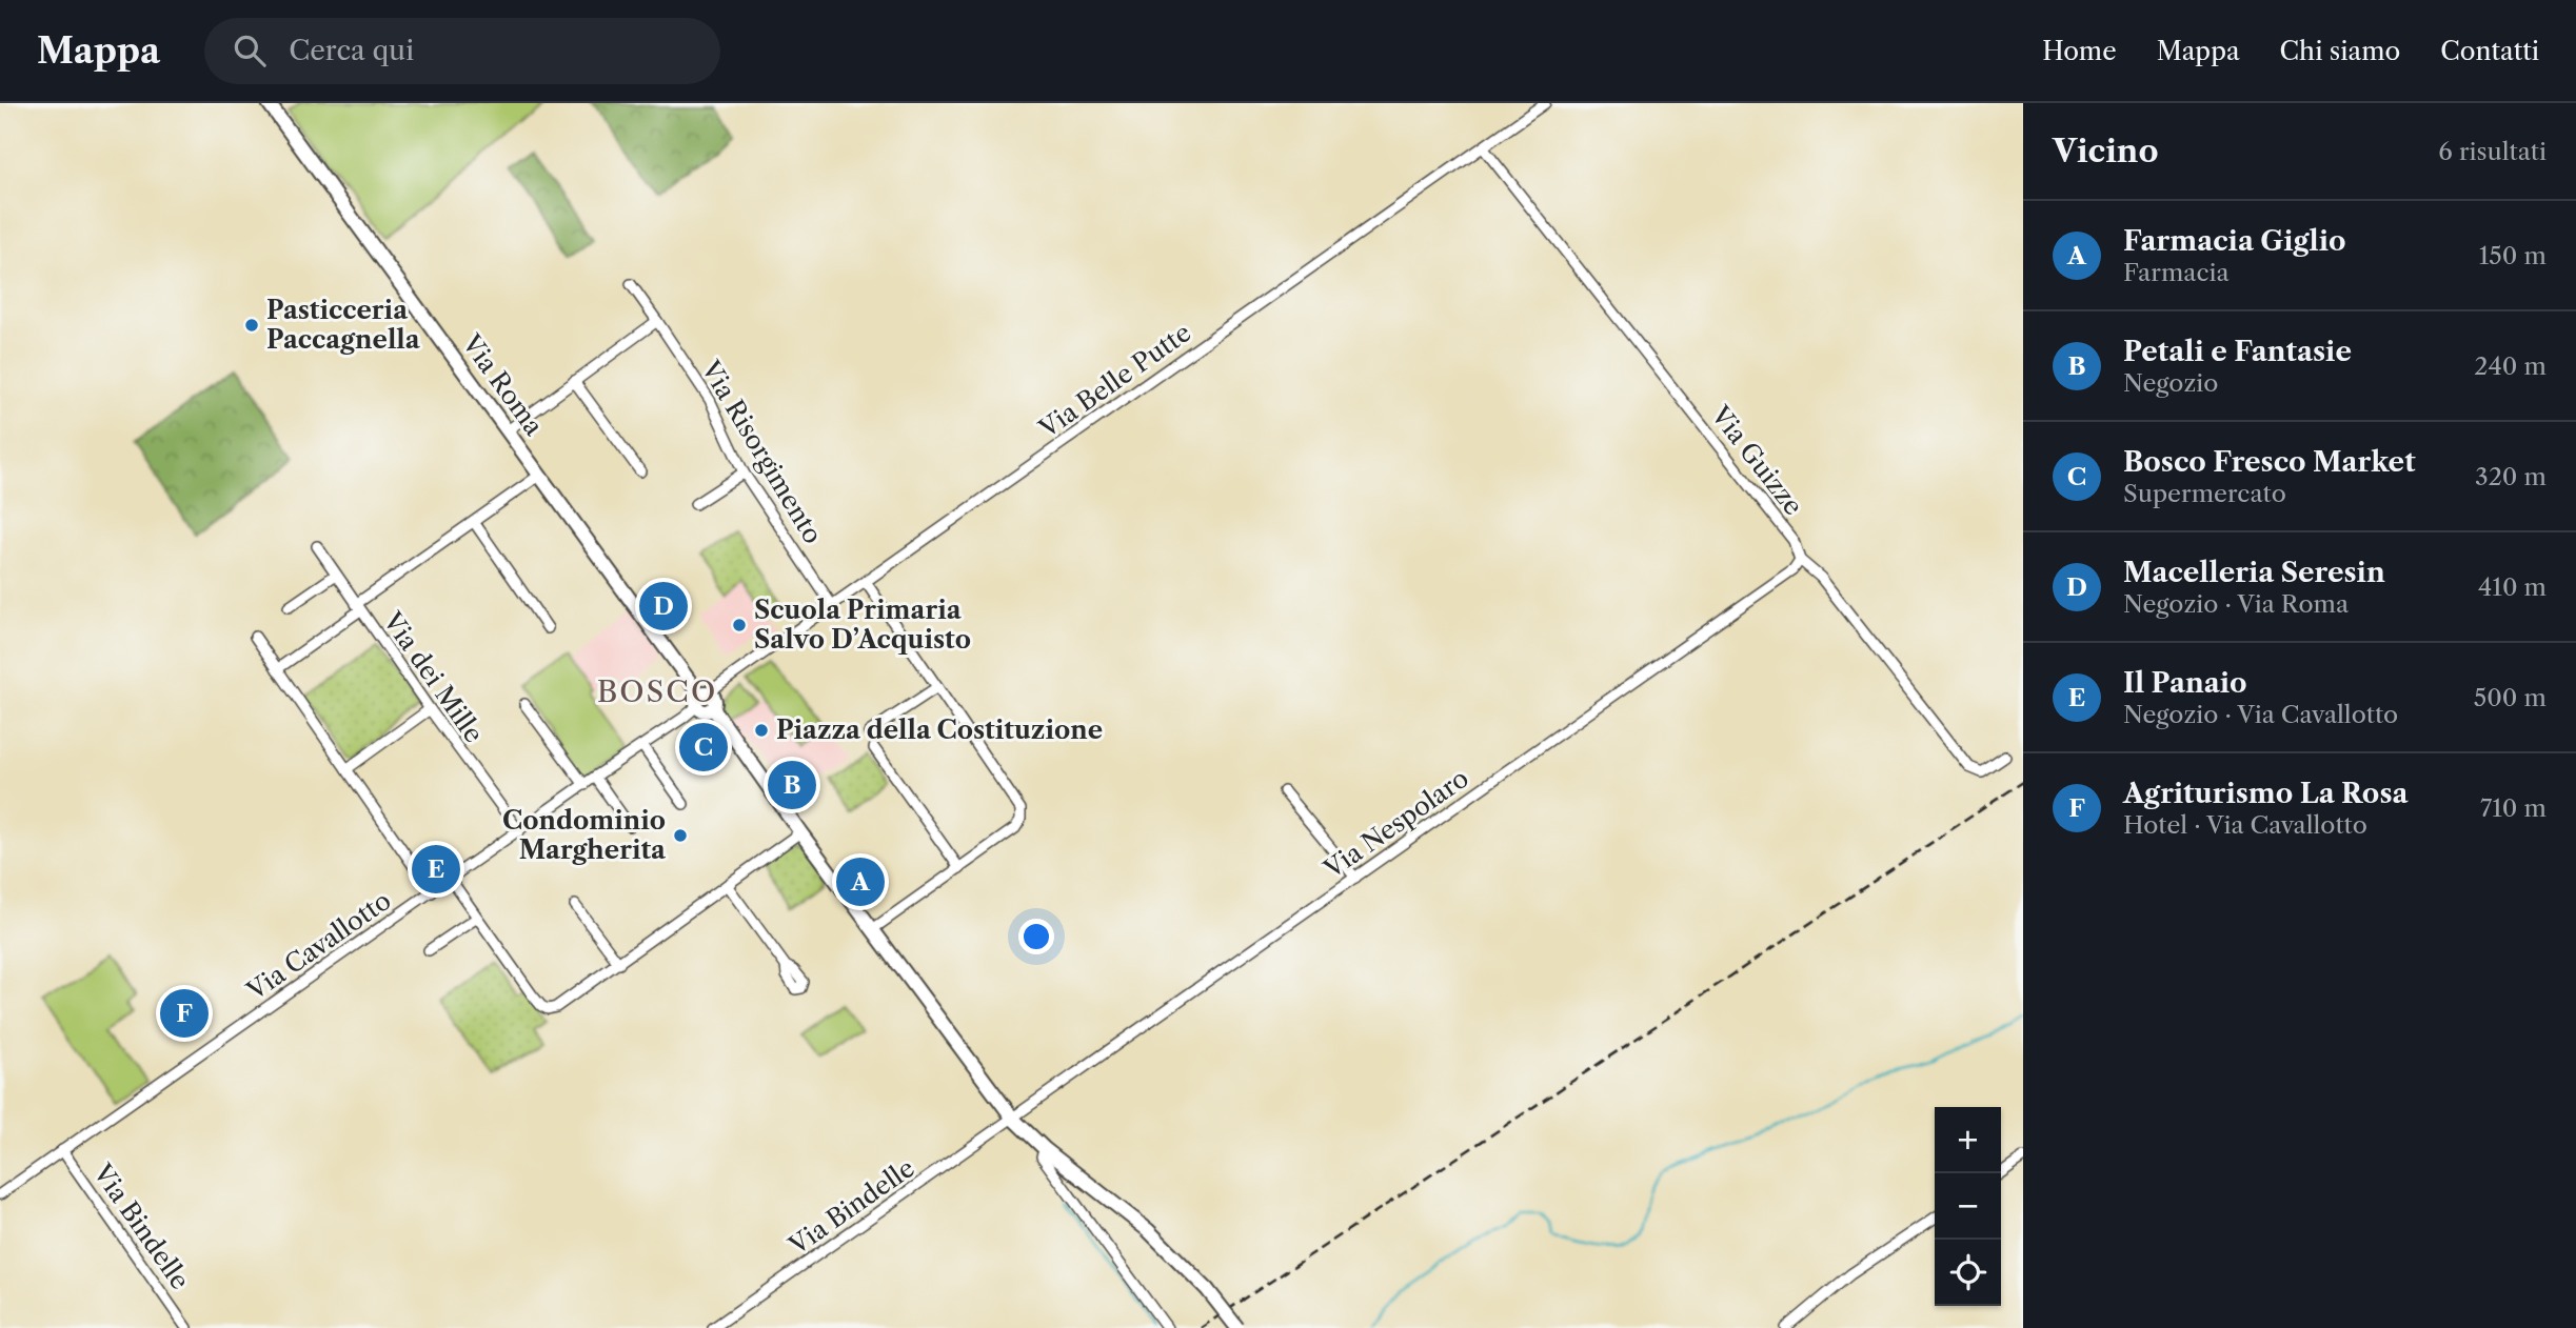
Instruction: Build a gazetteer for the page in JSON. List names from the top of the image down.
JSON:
{
  "streets": {
    "street": [
      "Via Belle Putte",
      "Via Roma",
      "Via Risorgimento",
      "Via Guizze",
      "Via dei Mille",
      "Via Nespolaro",
      "Via Cavallotto",
      "Via Bindelle"
    ]
  },
  "crossings": [
    ["Via Belle Putte", "Via Roma"],
    ["Via Belle Putte", "Via Risorgimento"],
    ["Via Belle Putte", "Via Guizze"],
    ["Via Belle Putte", "Via Cavallotto"],
    ["Via Roma", "Via Cavallotto"],
    ["Via Guizze", "Via Nespolaro"],
    ["Via dei Mille", "Via Cavallotto"],
    ["Via Nespolaro", "Via Bindelle"],
    ["Via Cavallotto", "Via Bindelle"]
  ],
  "districts": ["BOSCO"],
  "places": [
    "Pasticceria Paccagnella",
    "Scuola Primaria Salvo D’Acquisto",
    "Piazza della Costituzione",
    "Condominio Margherita"
  ],
  "page": {
    "header": "Mappa",
    "search": "Cerca qui",
    "nav": [
      "Home",
      "Mappa",
      "Chi siamo",
      "Contatti"
    ],
    "heading": ["Vicino", "6 risultati"],
    "list": [
      {
        "mark": "A",
        "name": "Farmacia Giglio",
        "note": "Farmacia",
        "value": "150 m"
      },
      {
        "mark": "B",
        "name": "Petali e Fantasie",
        "note": "Negozio",
        "value": "240 m"
      },
      {
        "mark": "C",
        "name": "Bosco Fresco Market",
        "note": "Supermercato",
        "value": "320 m"
      },
      {
        "mark": "D",
        "name": "Macelleria Seresin",
        "note": "Negozio · Via Roma",
        "value": "410 m"
      },
      {
        "mark": "E",
        "name": "Il Panaio",
        "note": "Negozio · Via Cavallotto",
        "value": "500 m"
      },
      {
        "mark": "F",
        "name": "Agriturismo La Rosa",
        "note": "Hotel · Via Cavallotto",
        "value": "710 m"
      }
    ],
    "pins": [
      "D",
      "C",
      "B",
      "E",
      "A",
      "F"
    ],
    "map_buttons": ["+", "−"]
  }
}
